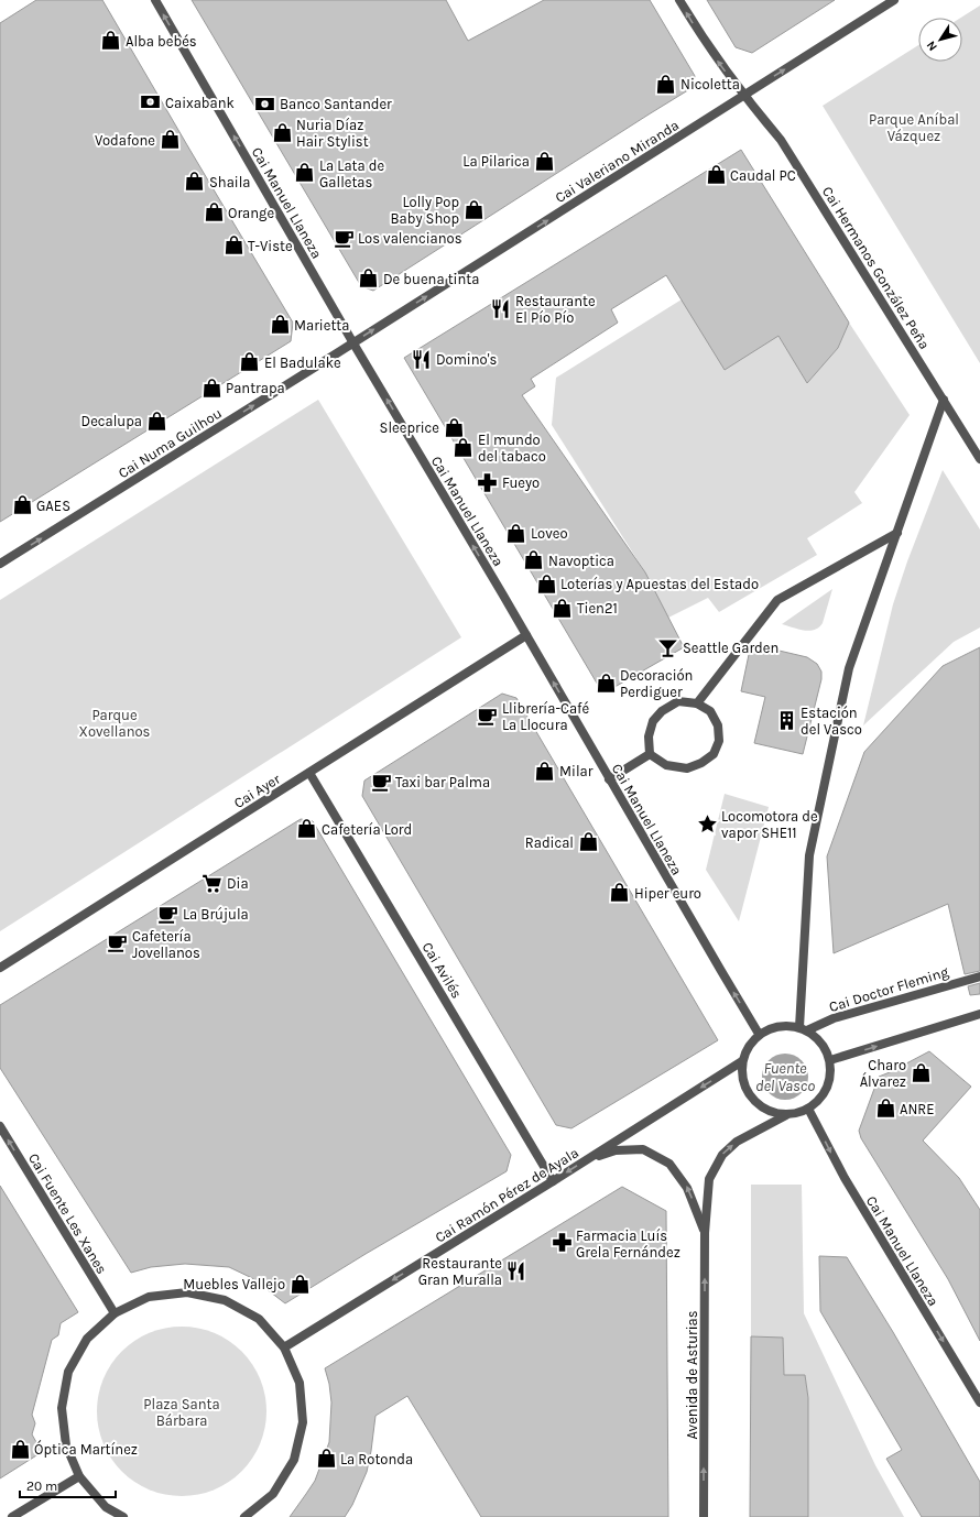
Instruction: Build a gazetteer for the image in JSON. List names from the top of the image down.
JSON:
{
  "streets": {
    "street": [
      "Cai Valeriano Miranda",
      "Cai Manuel Llaneza",
      "Cai Hermanos González Peña",
      "Cai Numa Guilhou",
      "Cai Ayer",
      "Cai Avilés",
      "Cai Doctor Fleming",
      "Cai Ramón Pérez de Ayala",
      "Cai Fuente Les Xanes",
      "Avenida de Asturias"
    ]
  },
  "crossings": [
    ["Cai Valeriano Miranda", "Cai Manuel Llaneza"],
    ["Cai Valeriano Miranda", "Cai Hermanos González Peña"],
    ["Cai Valeriano Miranda", "Cai Numa Guilhou"],
    ["Cai Manuel Llaneza", "Cai Numa Guilhou"],
    ["Cai Manuel Llaneza", "Cai Ayer"],
    ["Cai Manuel Llaneza", "Cai Doctor Fleming"],
    ["Cai Manuel Llaneza", "Cai Ramón Pérez de Ayala"],
    ["Cai Manuel Llaneza", "Avenida de Asturias"],
    ["Cai Ayer", "Cai Avilés"],
    ["Cai Avilés", "Cai Ramón Pérez de Ayala"],
    ["Cai Doctor Fleming", "Cai Ramón Pérez de Ayala"],
    ["Cai Doctor Fleming", "Avenida de Asturias"],
    ["Cai Ramón Pérez de Ayala", "Avenida de Asturias"]
  ],
  "one_way": [
    "Cai Valeriano Miranda",
    "Cai Numa Guilhou",
    "Cai Ramón Pérez de Ayala",
    "Cai Fuente Les Xanes"
  ],
  "water": ["Fuente del Vasco"],
  "parks": ["Parque Aníbal Vázquez", "Parque Xovellanos", "Plaza Santa Bárbara"],
  "places": {
    "shop": [
      "Alba bebés",
      "Nicoletta",
      "Nuria Díaz Hair Stylist",
      "Vodafone",
      "La Pilarica",
      "La Lata de Galletas",
      "Caudal PC",
      "Shaila",
      "Lolly Pop Baby Shop",
      "Orange",
      "T-Viste",
      "De buena tinta",
      "Marietta",
      "El Badulake",
      "Pantrapa",
      "Decalupa",
      "Sleeprice",
      "El mundo del tabaco",
      "GAES",
      "Loveo",
      "Navoptica",
      "Loterías y Apuestas del Estado",
      "Tien21",
      "Decoración Perdiguer",
      "Milar",
      "Cafetería Lord",
      "Radical",
      "Hiper euro",
      "Charo Álvarez",
      "ANRE",
      "Muebles Vallejo",
      "Óptica Martínez",
      "La Rotonda"
    ],
    "bank": ["Caixabank", "Banco Santander"],
    "cafe": [
      "Los valencianos",
      "Llibrería-Café La Llocura",
      "Taxi bar Palma",
      "La Brújula",
      "Cafetería Jovellanos"
    ],
    "restaurant": ["Restaurante El Pío Pío", "Domino's", "Restaurante Gran Muralla"],
    "pharmacy": ["Fueyo", "Farmacia Luís Grela Fernández"],
    "bar": ["Seattle Garden"],
    "building": ["Estación del Vasco"],
    "place": ["Locomotora de vapor SHE11"],
    "supermarket": ["Dia"]
  },
  "scale_bar": "20 m",
  "north": "bottom left"
}
